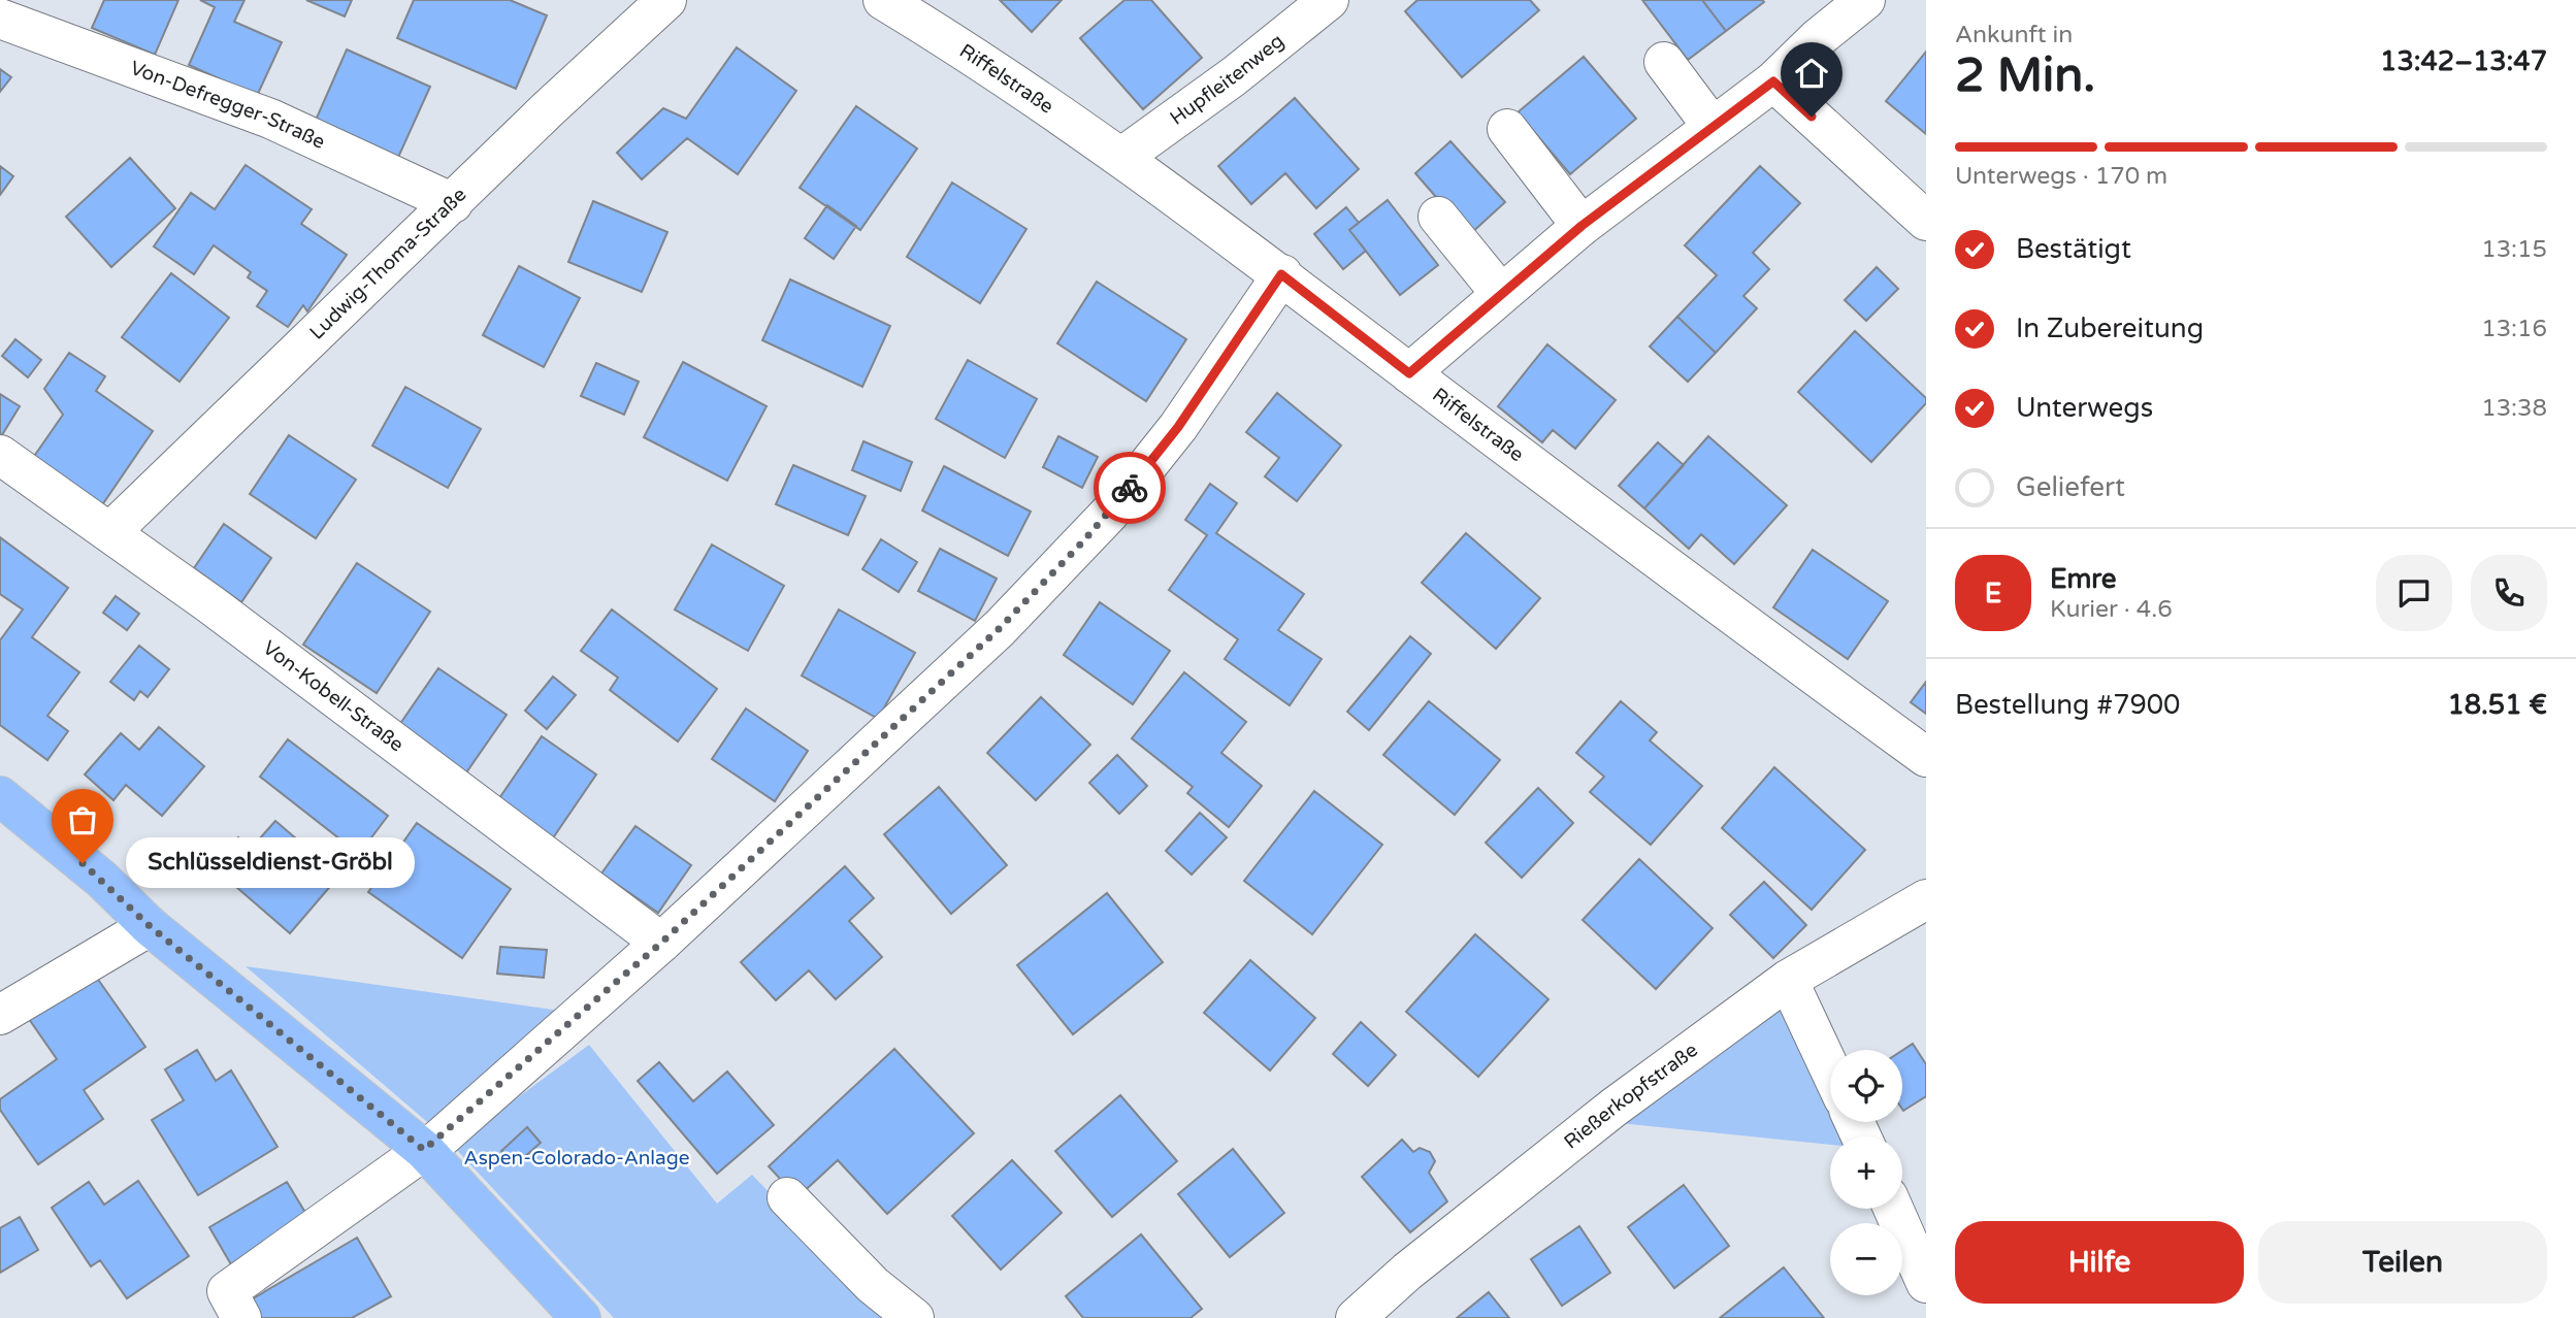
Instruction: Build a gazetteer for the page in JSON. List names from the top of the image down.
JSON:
{
  "streets": {
    "street": [
      "Riffelstraße",
      "Hupfleitenweg",
      "Von-Defregger-Straße",
      "Ludwig-Thoma-Straße",
      "Von-Kobell-Straße",
      "Rießerkopfstraße"
    ]
  },
  "crossings": [
    ["Riffelstraße", "Hupfleitenweg"],
    ["Von-Defregger-Straße", "Ludwig-Thoma-Straße"],
    ["Ludwig-Thoma-Straße", "Von-Kobell-Straße"]
  ],
  "parks": ["Aspen-Colorado-Anlage"],
  "places": ["Schlüsseldienst-Gröbl"],
  "page": {
    "heading": ["2 Min.", "Ankunft in", "13:42–13:47"],
    "panel": [
      "Emre",
      "Kurier · 4.6",
      "Bestellung #7900",
      "18.51 €"
    ],
    "bar": "Unterwegs · 170 m",
    "list": [
      ["Bestätigt", "13:15"],
      ["In Zubereitung", "13:16"],
      ["Unterwegs", "13:38"],
      "Geliefert"
    ],
    "round": "E",
    "bubble": "Schlüsseldienst-Gröbl",
    "map_buttons": ["+", "−"],
    "buttons": ["Hilfe", "Teilen"]
  }
}
